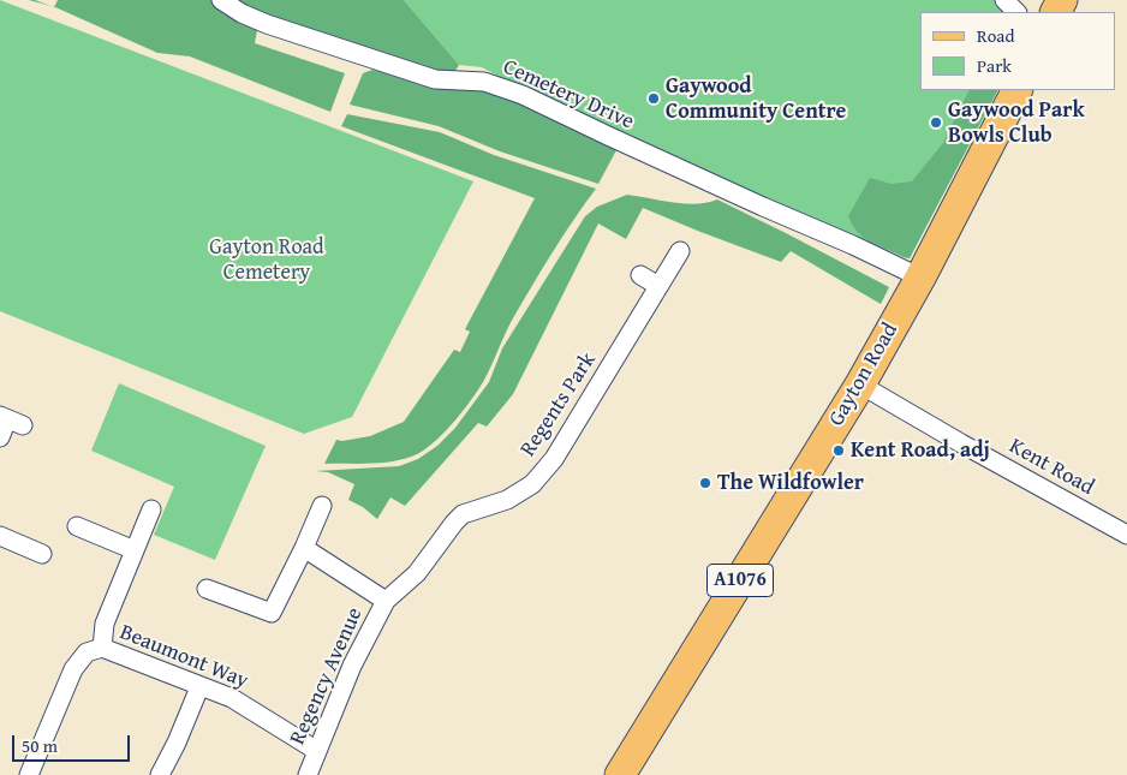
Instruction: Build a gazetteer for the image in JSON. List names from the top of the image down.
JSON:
{
  "streets": {
    "main road": ["Gayton Road", "A1076"],
    "street": [
      "Cemetery Drive",
      "Regents Park",
      "Kent Road",
      "Beaumont Way",
      "Regency Avenue"
    ]
  },
  "crossings": [
    ["Cemetery Drive", "Gayton Road"],
    ["Gayton Road", "Kent Road"],
    ["Regents Park", "Regency Avenue"],
    ["Beaumont Way", "Regency Avenue"]
  ],
  "parks": ["Gayton Road Cemetery"],
  "places": [
    "Gaywood Community Centre",
    "Gaywood Park Bowls Club",
    "Kent Road, adj",
    "The Wildfowler"
  ],
  "legend": ["Road", "Park"],
  "scale_bar": "50 m"
}
